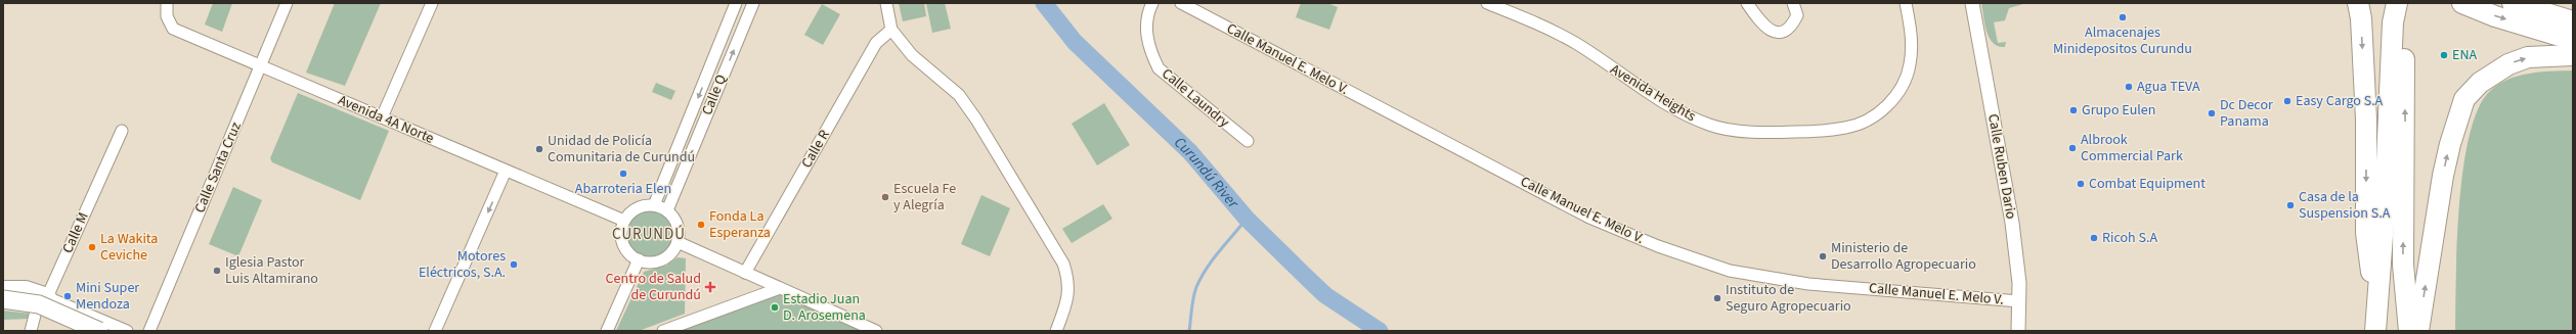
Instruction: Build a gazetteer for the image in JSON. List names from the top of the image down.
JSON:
{
  "streets": {
    "street": [
      "Calle Manuel E. Melo V.",
      "Avenida Heights",
      "Calle Q",
      "Calle Laundry",
      "Avenida 4A Norte",
      "Calle R",
      "Calle Ruben Dario",
      "Calle Santa Cruz",
      "Calle M"
    ]
  },
  "crossings": [
    ["Calle Manuel E. Melo V.", "Calle Ruben Dario"],
    ["Calle Q", "Avenida 4A Norte"],
    ["Avenida 4A Norte", "Calle Santa Cruz"]
  ],
  "districts": ["CURUNDÚ"],
  "water": ["Curundú River"],
  "places": {
    "other": [
      "Almacenajes Minidepositos Curundu",
      "ENA",
      "Agua TEVA",
      "Easy Cargo S.A",
      "Grupo Eulen",
      "Dc Decor Panama",
      "Albrook Commercial Park",
      "Unidad de Policía Comunitaria de Curundú",
      "Abarroteria Elen",
      "Combat Equipment",
      "Escuela Fe y Alegría",
      "Casa de la Suspension S.A",
      "Fonda La Esperanza",
      "Ricoh S.A",
      "La Wakita Ceviche",
      "Ministerio de Desarrollo Agropecuario",
      "Motores Eléctricos, S.A.",
      "Iglesia Pastor Luis Altamirano",
      "Mini Super Mendoza",
      "Instituto de Seguro Agropecuario",
      "Estadio Juan D. Arosemena"
    ],
    "health": ["Centro de Salud de Curundú"]
  }
}
